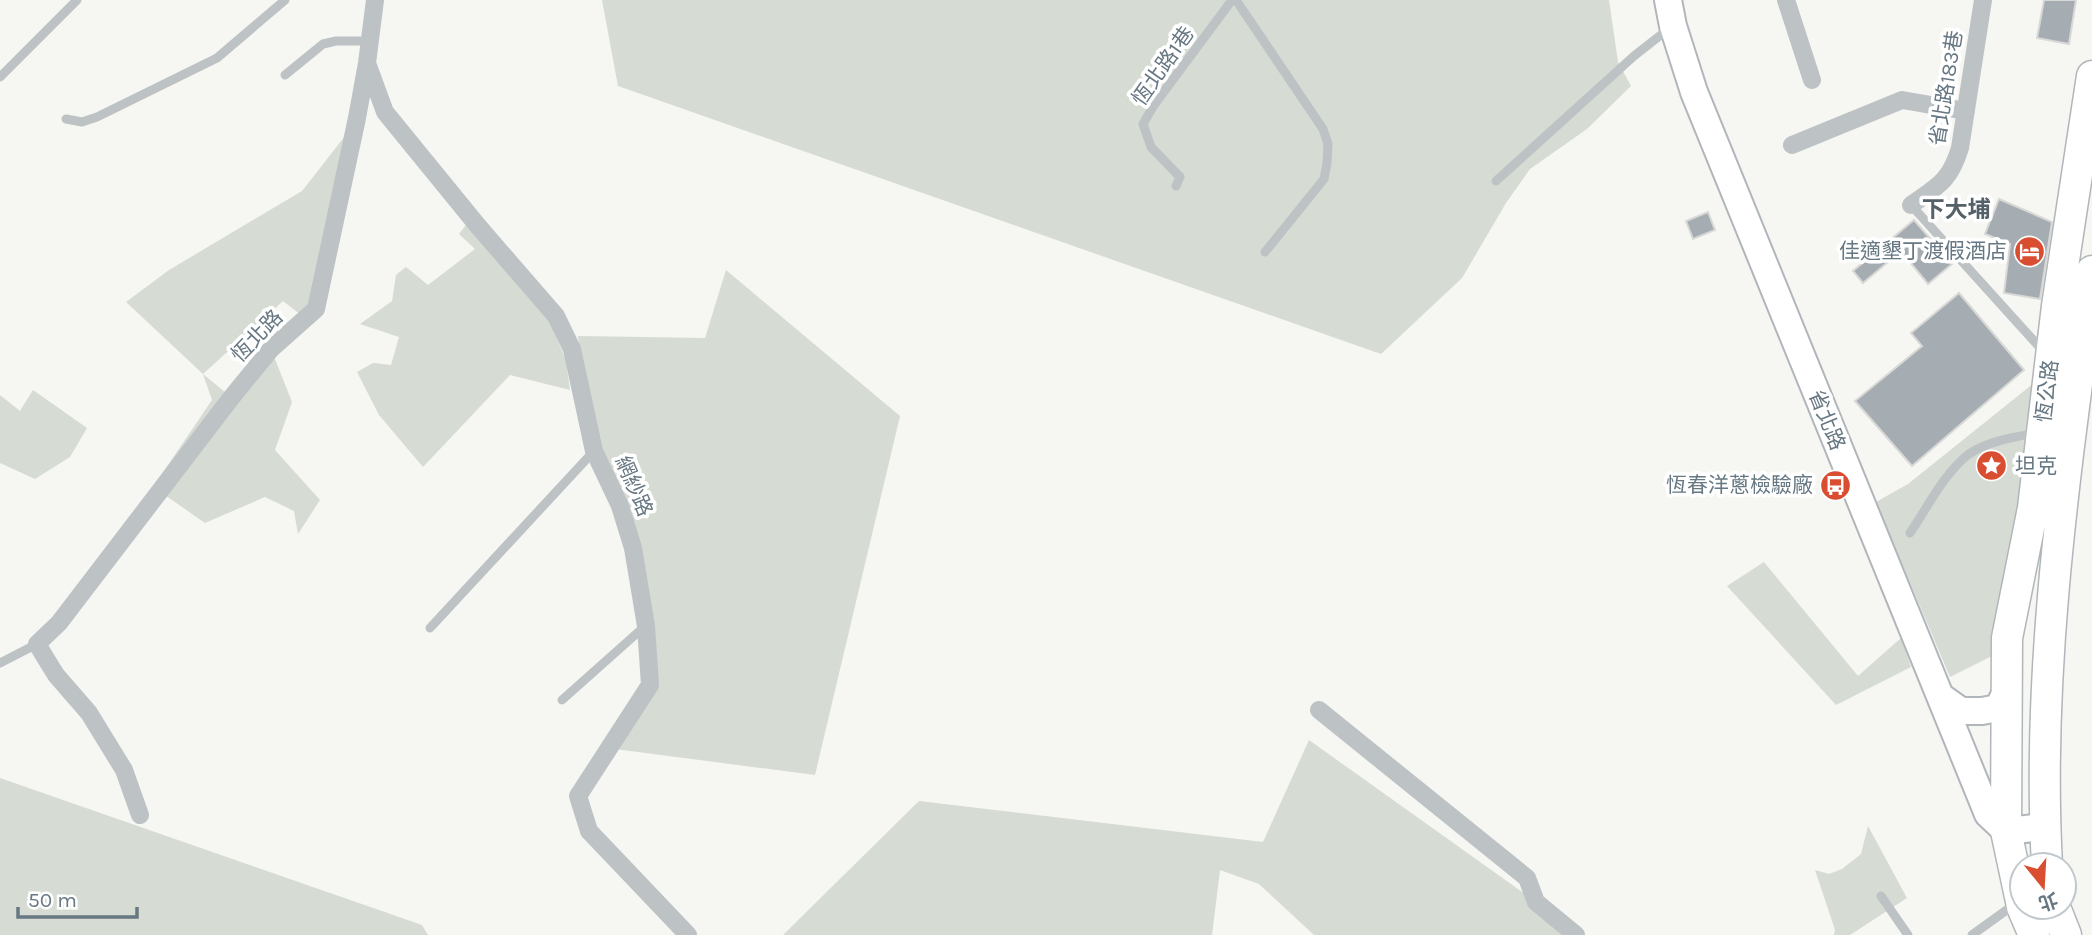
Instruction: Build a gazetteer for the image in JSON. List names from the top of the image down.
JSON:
{
  "streets": {
    "main road": ["恆公路", "省北路"],
    "street": ["省北路183巷", "恆北路", "網紗路"],
    "lane": ["恆北路1巷"]
  },
  "crossings": [
    ["恆北路", "網紗路"],
    ["恆公路", "省北路"]
  ],
  "districts": ["下大埔"],
  "places": {
    "hotel": ["佳適墾丁渡假酒店"],
    "place": ["坦克"],
    "bus stop": ["恆春洋蔥檢驗廠"]
  },
  "scale_bar": "50 m",
  "north": "bottom"
}
